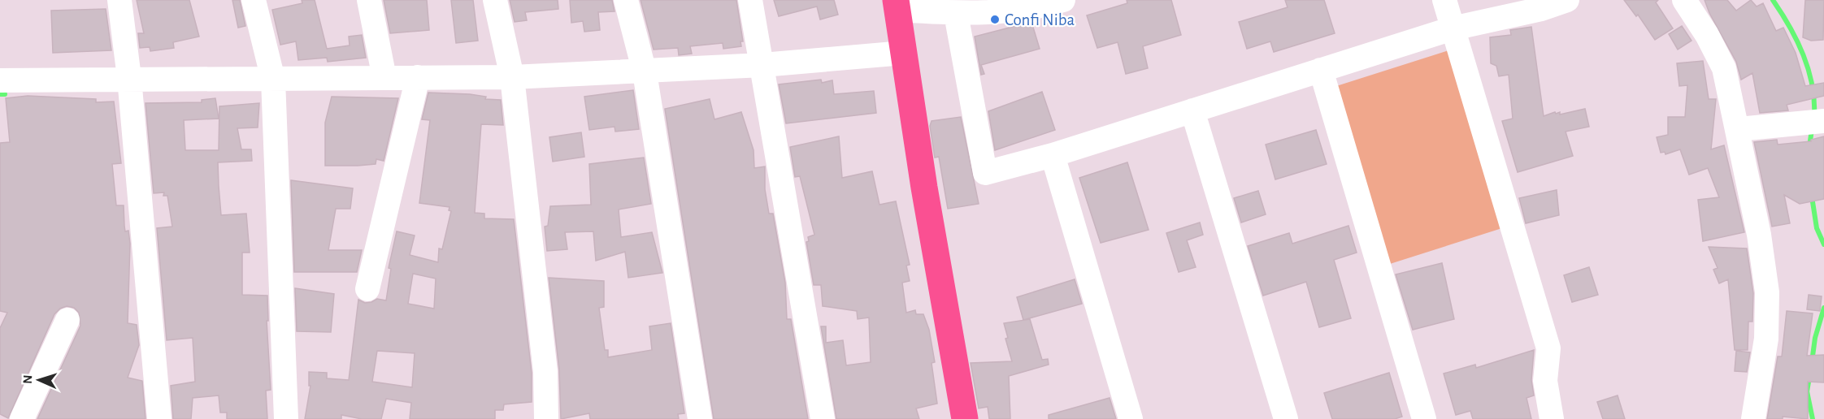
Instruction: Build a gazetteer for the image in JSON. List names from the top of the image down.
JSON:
{
  "places": ["Confi Niba"],
  "north": "left"
}
